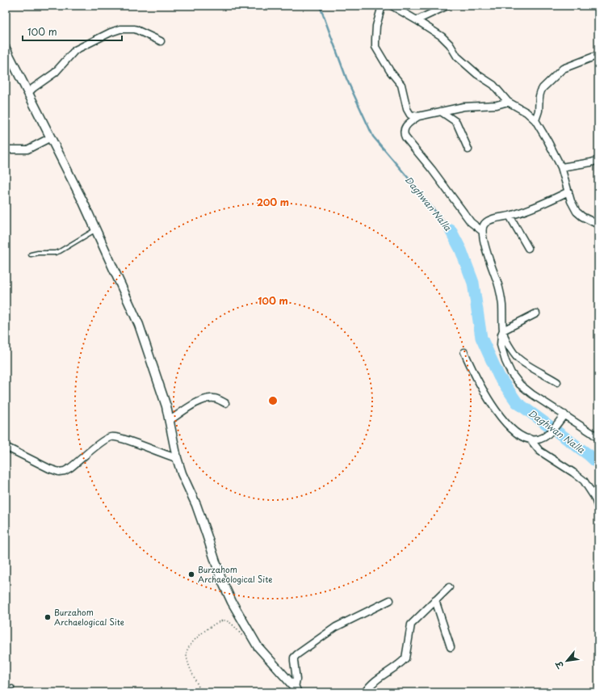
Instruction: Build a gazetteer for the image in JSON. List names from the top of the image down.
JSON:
{
  "water": ["Daghwan Nalla"],
  "places": ["Burzahom Archaeological Site", "Burzahom Archaelogical Site"],
  "scale_bar": "100 m",
  "north": "bottom left",
  "rings": ["200 m", "100 m"]
}
